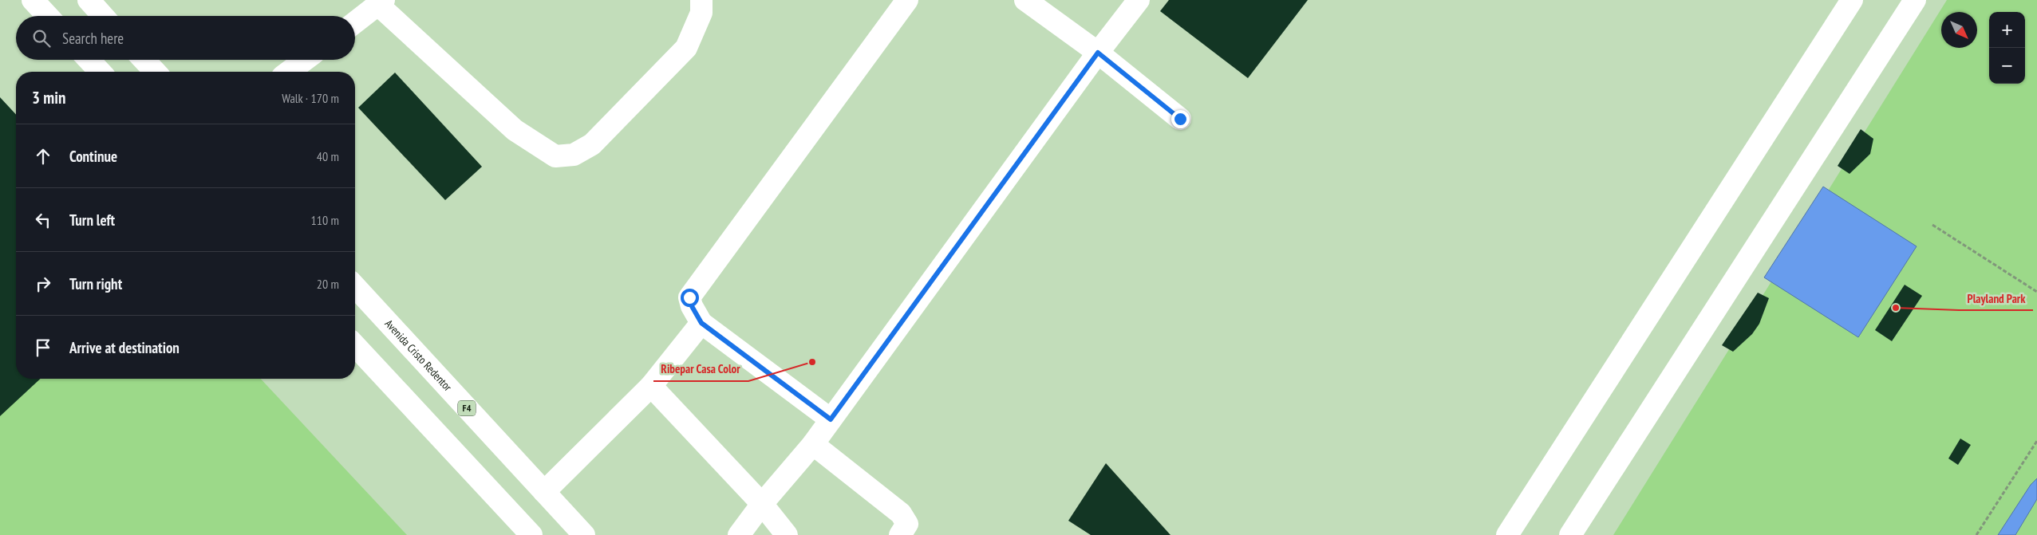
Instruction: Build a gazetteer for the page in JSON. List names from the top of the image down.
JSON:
{
  "streets": {
    "main road": ["Avenida Cristo Redentor", "F4"]
  },
  "places": ["Playland Park", "Ribepar Casa Color"],
  "north": "bottom right",
  "page": {
    "map_buttons": ["+", "−"],
    "search": "Search here",
    "heading": ["3 min", "Walk · 170 m"],
    "list": [
      ["Continue", "40 m"],
      ["Turn left", "110 m"],
      ["Turn right", "20 m"],
      "Arrive at destination"
    ]
  }
}
